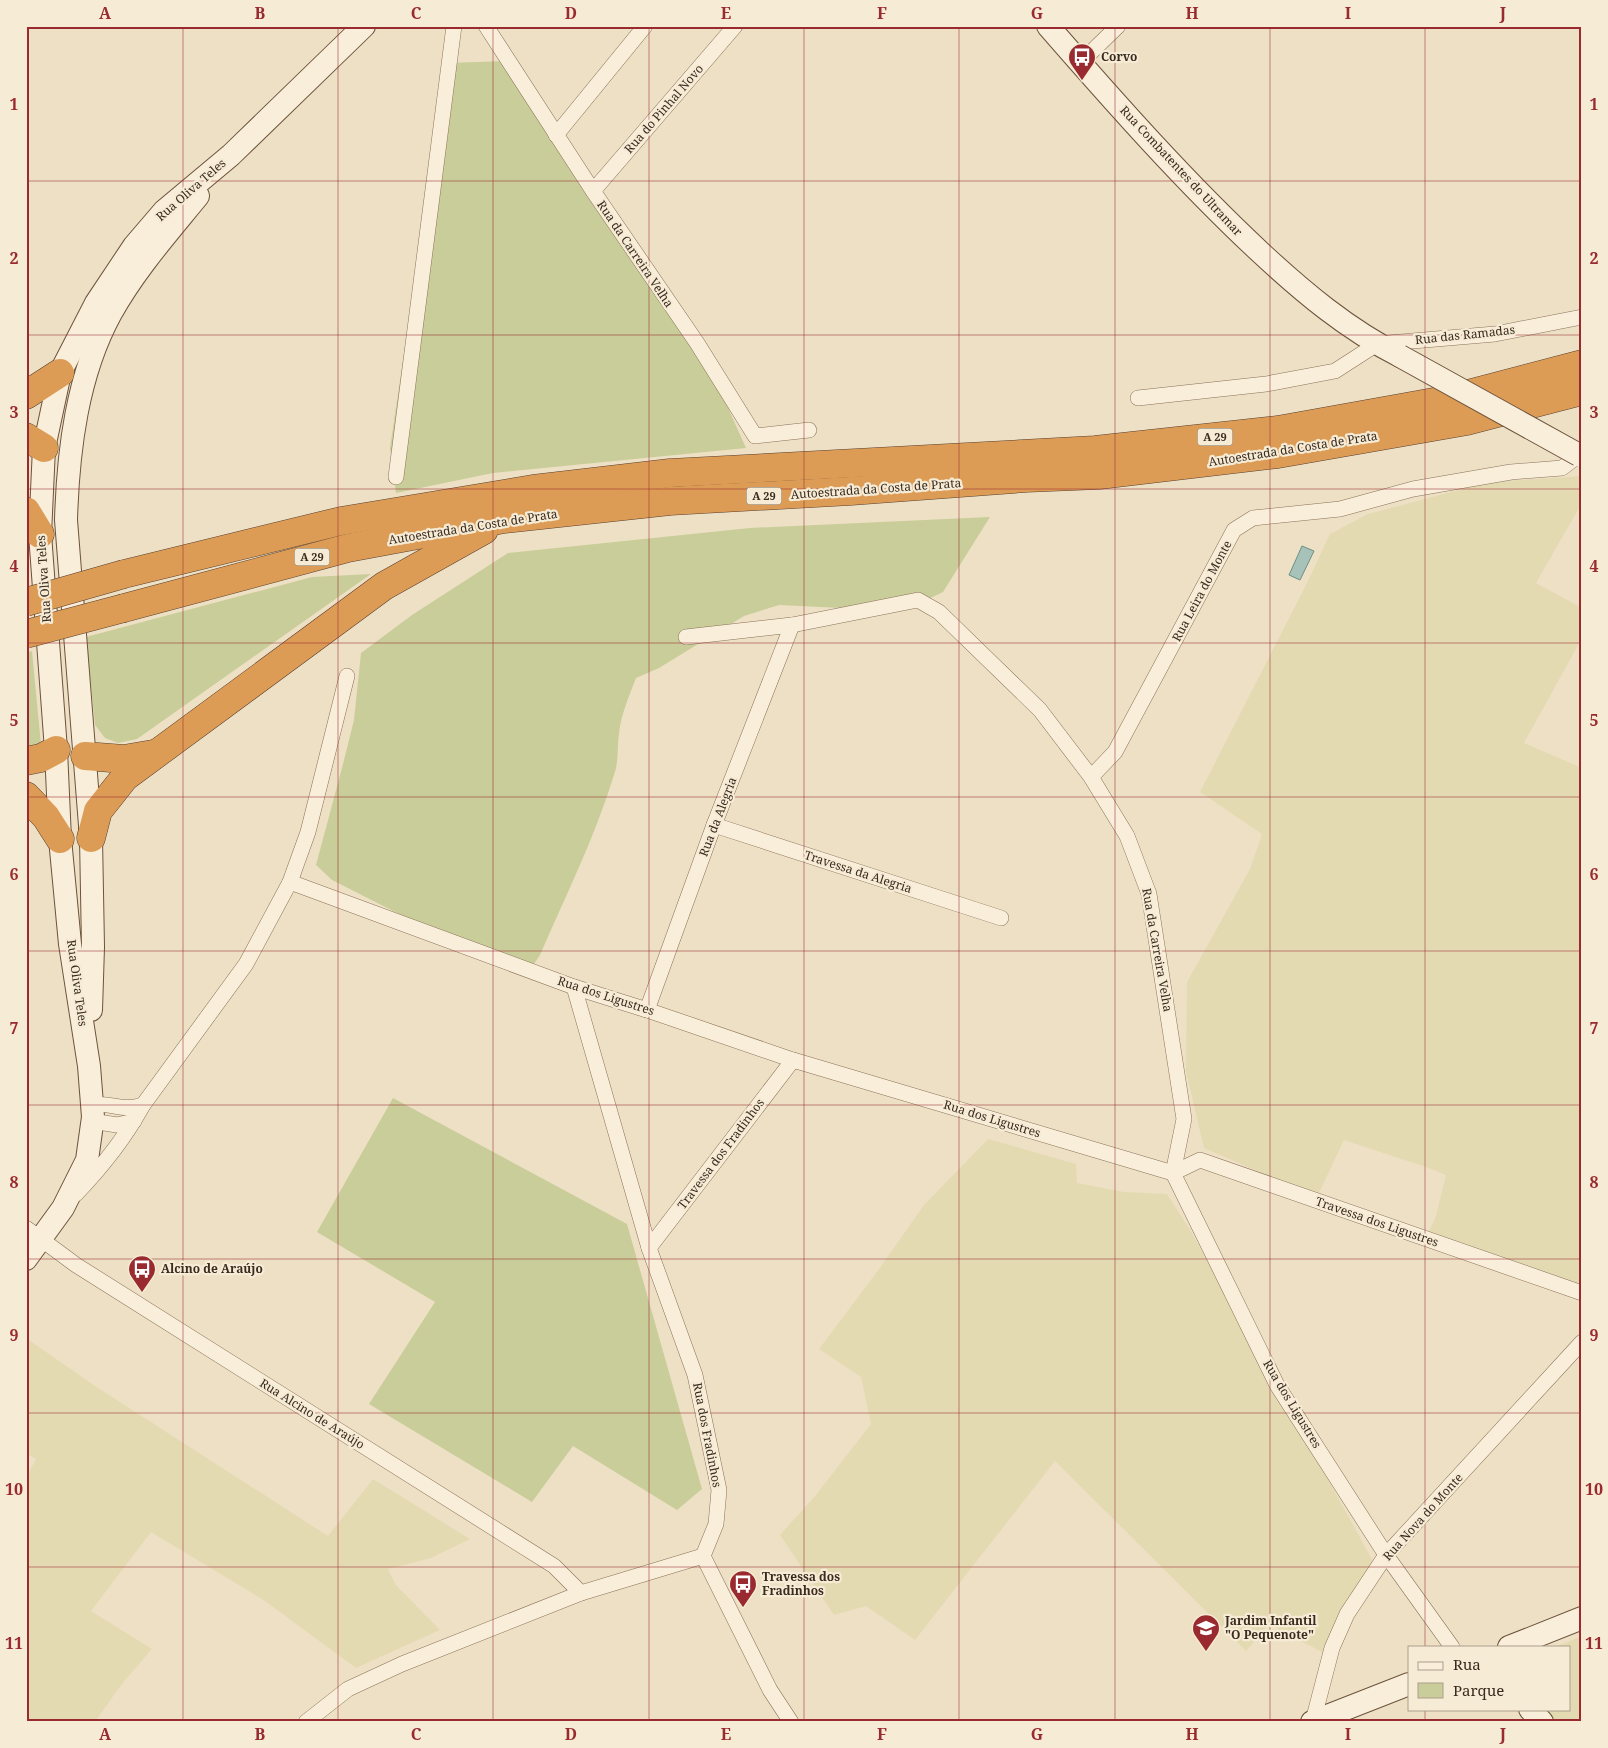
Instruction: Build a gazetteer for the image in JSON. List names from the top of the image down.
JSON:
{
  "streets": {
    "highway": ["A 29", "Autoestrada da Costa de Prata"],
    "main road": ["Rua Combatentes do Ultramar", "Rua Oliva Teles"],
    "street": [
      "Rua do Pinhal Novo",
      "Rua da Carreira Velha",
      "Rua das Ramadas",
      "Rua Leira do Monte",
      "Rua da Alegria",
      "Travessa da Alegria",
      "Rua dos Ligustres",
      "Travessa dos Fradinhos",
      "Travessa dos Ligustres",
      "Rua Alcino de Araújo",
      "Rua dos Fradinhos",
      "Rua Nova do Monte"
    ]
  },
  "crossings": [
    ["Rua do Pinhal Novo", "Rua da Carreira Velha"],
    ["Rua Combatentes do Ultramar", "Rua das Ramadas"],
    ["Rua Combatentes do Ultramar", "Rua Leira do Monte"],
    ["Rua Oliva Teles", "Rua dos Ligustres"],
    ["Rua Oliva Teles", "Rua Alcino de Araújo"],
    ["Rua da Carreira Velha", "Rua Leira do Monte"],
    ["Rua da Carreira Velha", "Rua da Alegria"],
    ["Rua da Carreira Velha", "Rua dos Ligustres"],
    ["Rua da Carreira Velha", "Travessa dos Ligustres"],
    ["Rua da Alegria", "Travessa da Alegria"],
    ["Rua da Alegria", "Rua dos Ligustres"],
    ["Rua dos Ligustres", "Travessa dos Fradinhos"],
    ["Rua dos Ligustres", "Travessa dos Ligustres"],
    ["Rua dos Ligustres", "Rua dos Fradinhos"],
    ["Rua dos Ligustres", "Rua Nova do Monte"],
    ["Travessa dos Fradinhos", "Rua dos Fradinhos"]
  ],
  "places": {
    "bus stop": ["Corvo", "Alcino de Araújo", "Travessa dos Fradinhos"],
    "school or university": ["Jardim Infantil \"O Pequenote\""]
  },
  "legend": ["Rua", "Parque"],
  "grid": {
    "columns": [
      "A",
      "B",
      "C",
      "D",
      "E",
      "F",
      "G",
      "H",
      "I",
      "J"
    ],
    "rows": [
      "1",
      "2",
      "3",
      "4",
      "5",
      "6",
      "7",
      "8",
      "9",
      "10",
      "11"
    ]
  }
}
